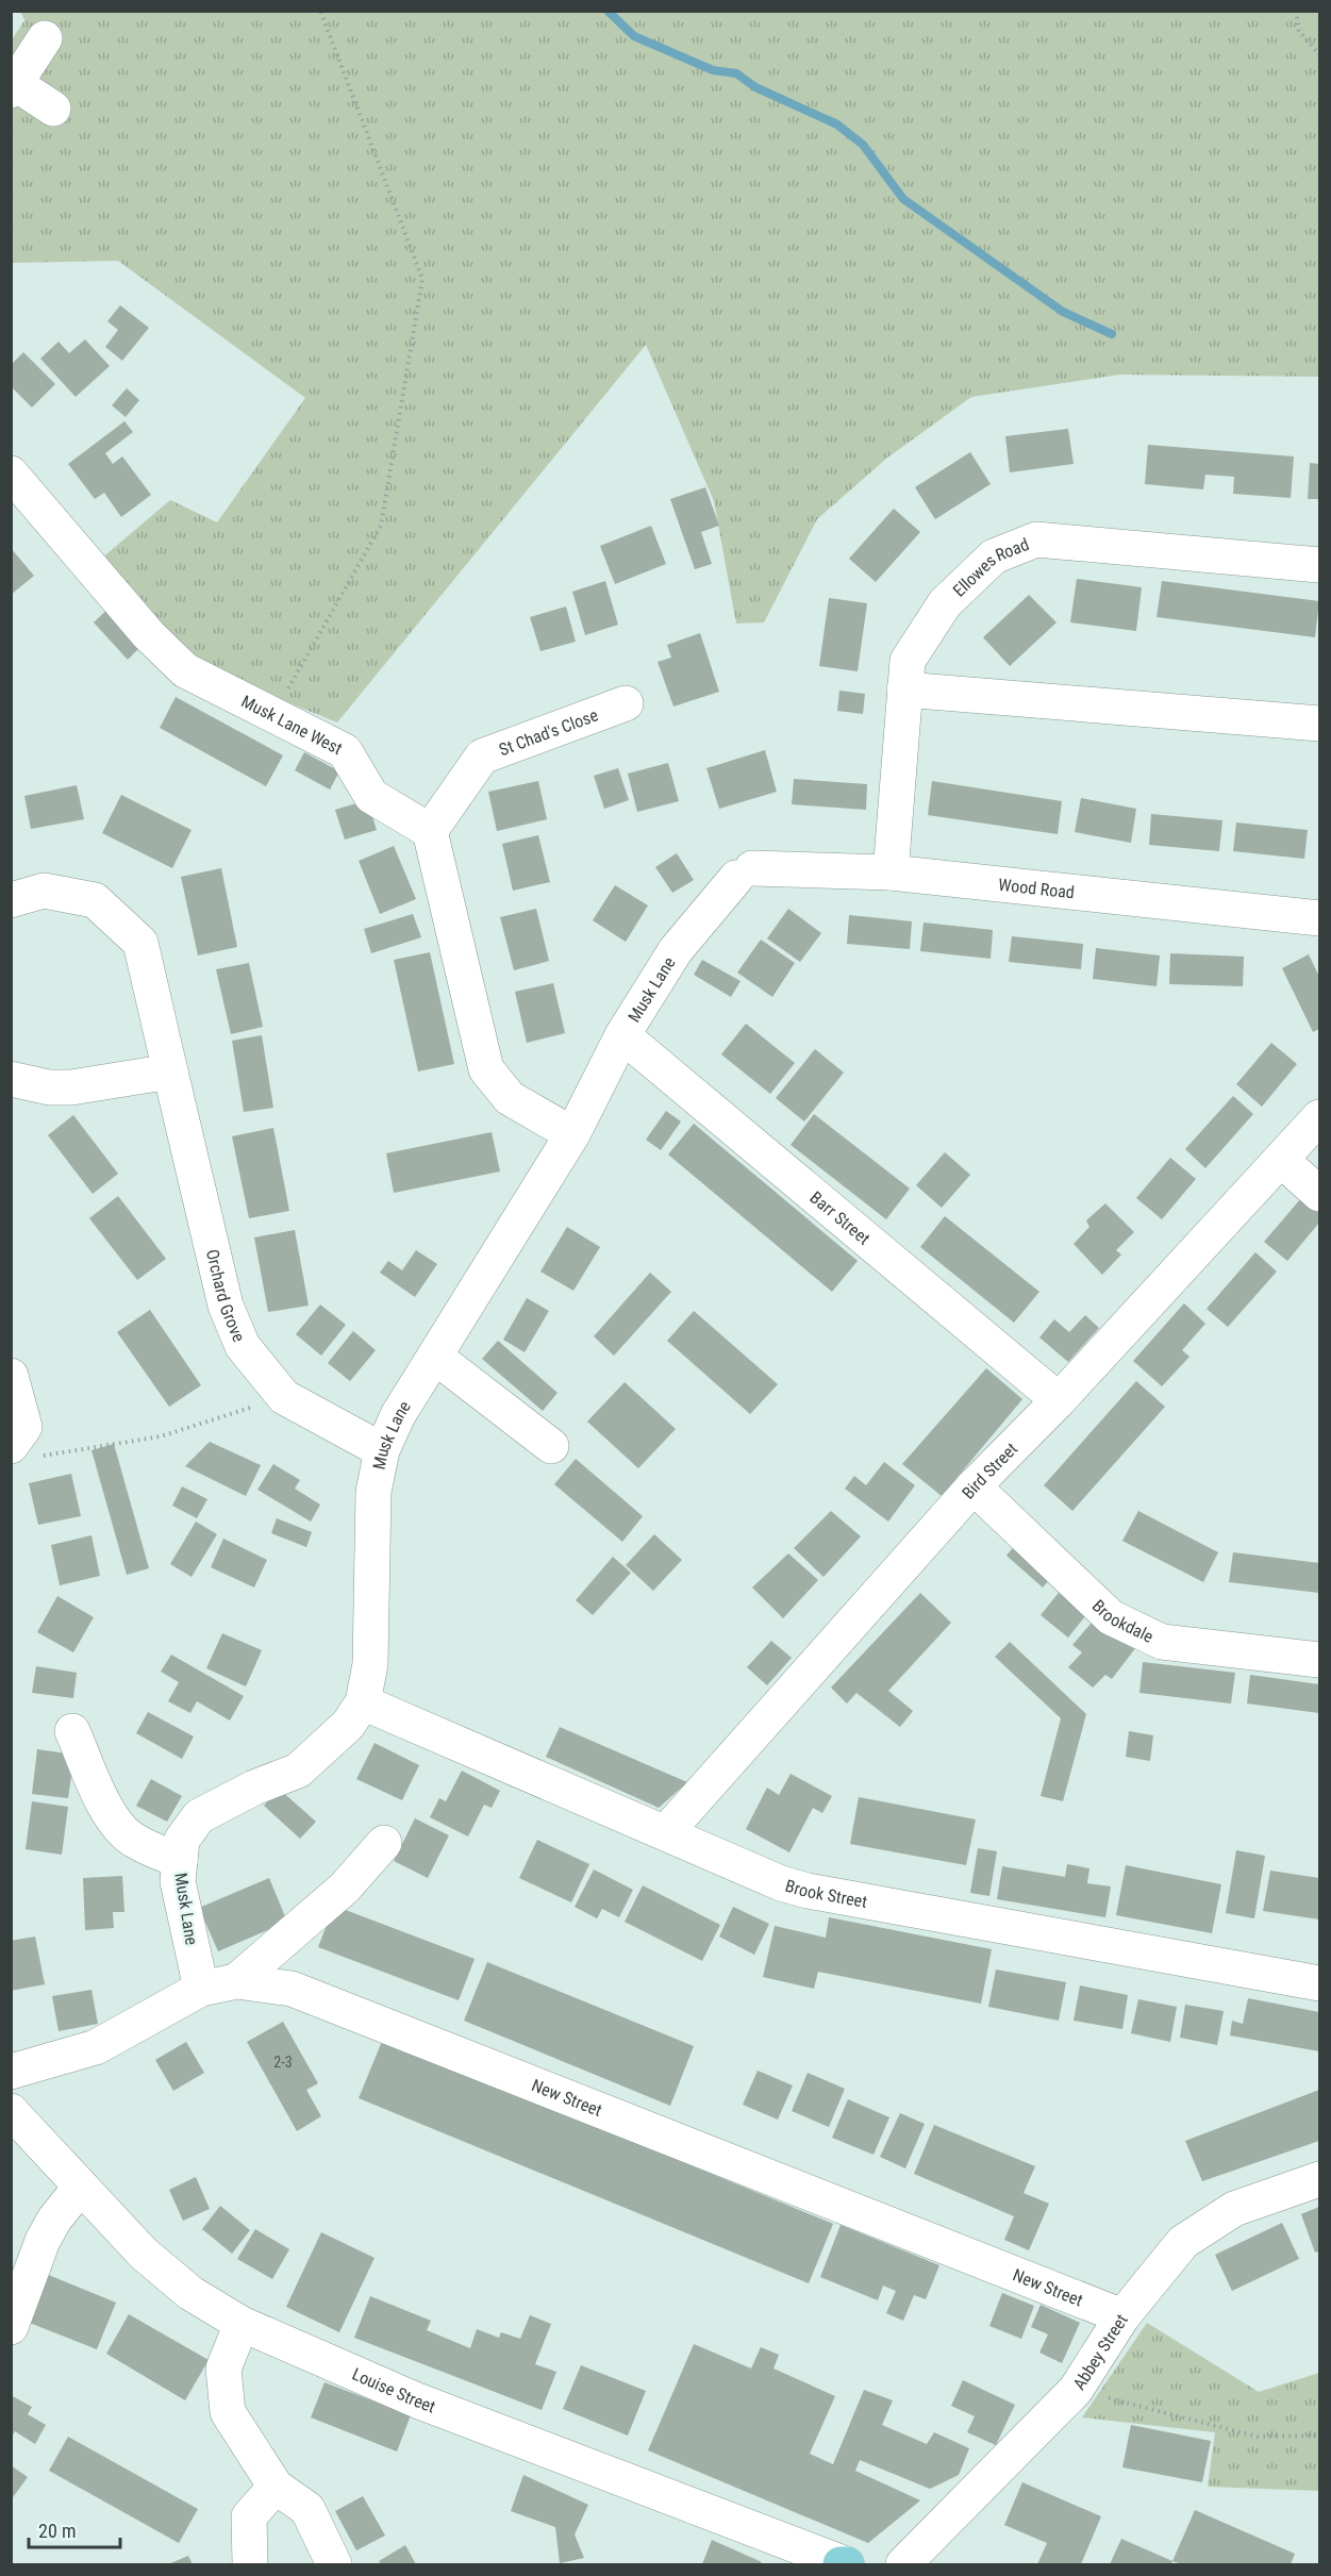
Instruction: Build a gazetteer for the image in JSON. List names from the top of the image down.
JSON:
{
  "streets": {
    "street": [
      "Ellowes Road",
      "Musk Lane West",
      "St Chad's Close",
      "Wood Road",
      "Musk Lane",
      "Barr Street",
      "Orchard Grove",
      "Bird Street",
      "Brookdale",
      "Brook Street",
      "New Street",
      "Abbey Street",
      "Louise Street"
    ]
  },
  "crossings": [
    ["Ellowes Road", "Wood Road"],
    ["Musk Lane West", "St Chad's Close"],
    ["Wood Road", "Musk Lane"],
    ["Musk Lane", "Barr Street"],
    ["Musk Lane", "Orchard Grove"],
    ["Musk Lane", "Brook Street"],
    ["Musk Lane", "New Street"],
    ["Barr Street", "Bird Street"],
    ["Bird Street", "Brookdale"],
    ["Bird Street", "Brook Street"],
    ["New Street", "Abbey Street"]
  ],
  "house_numbers": ["2-3"],
  "scale_bar": "20 m"
}
